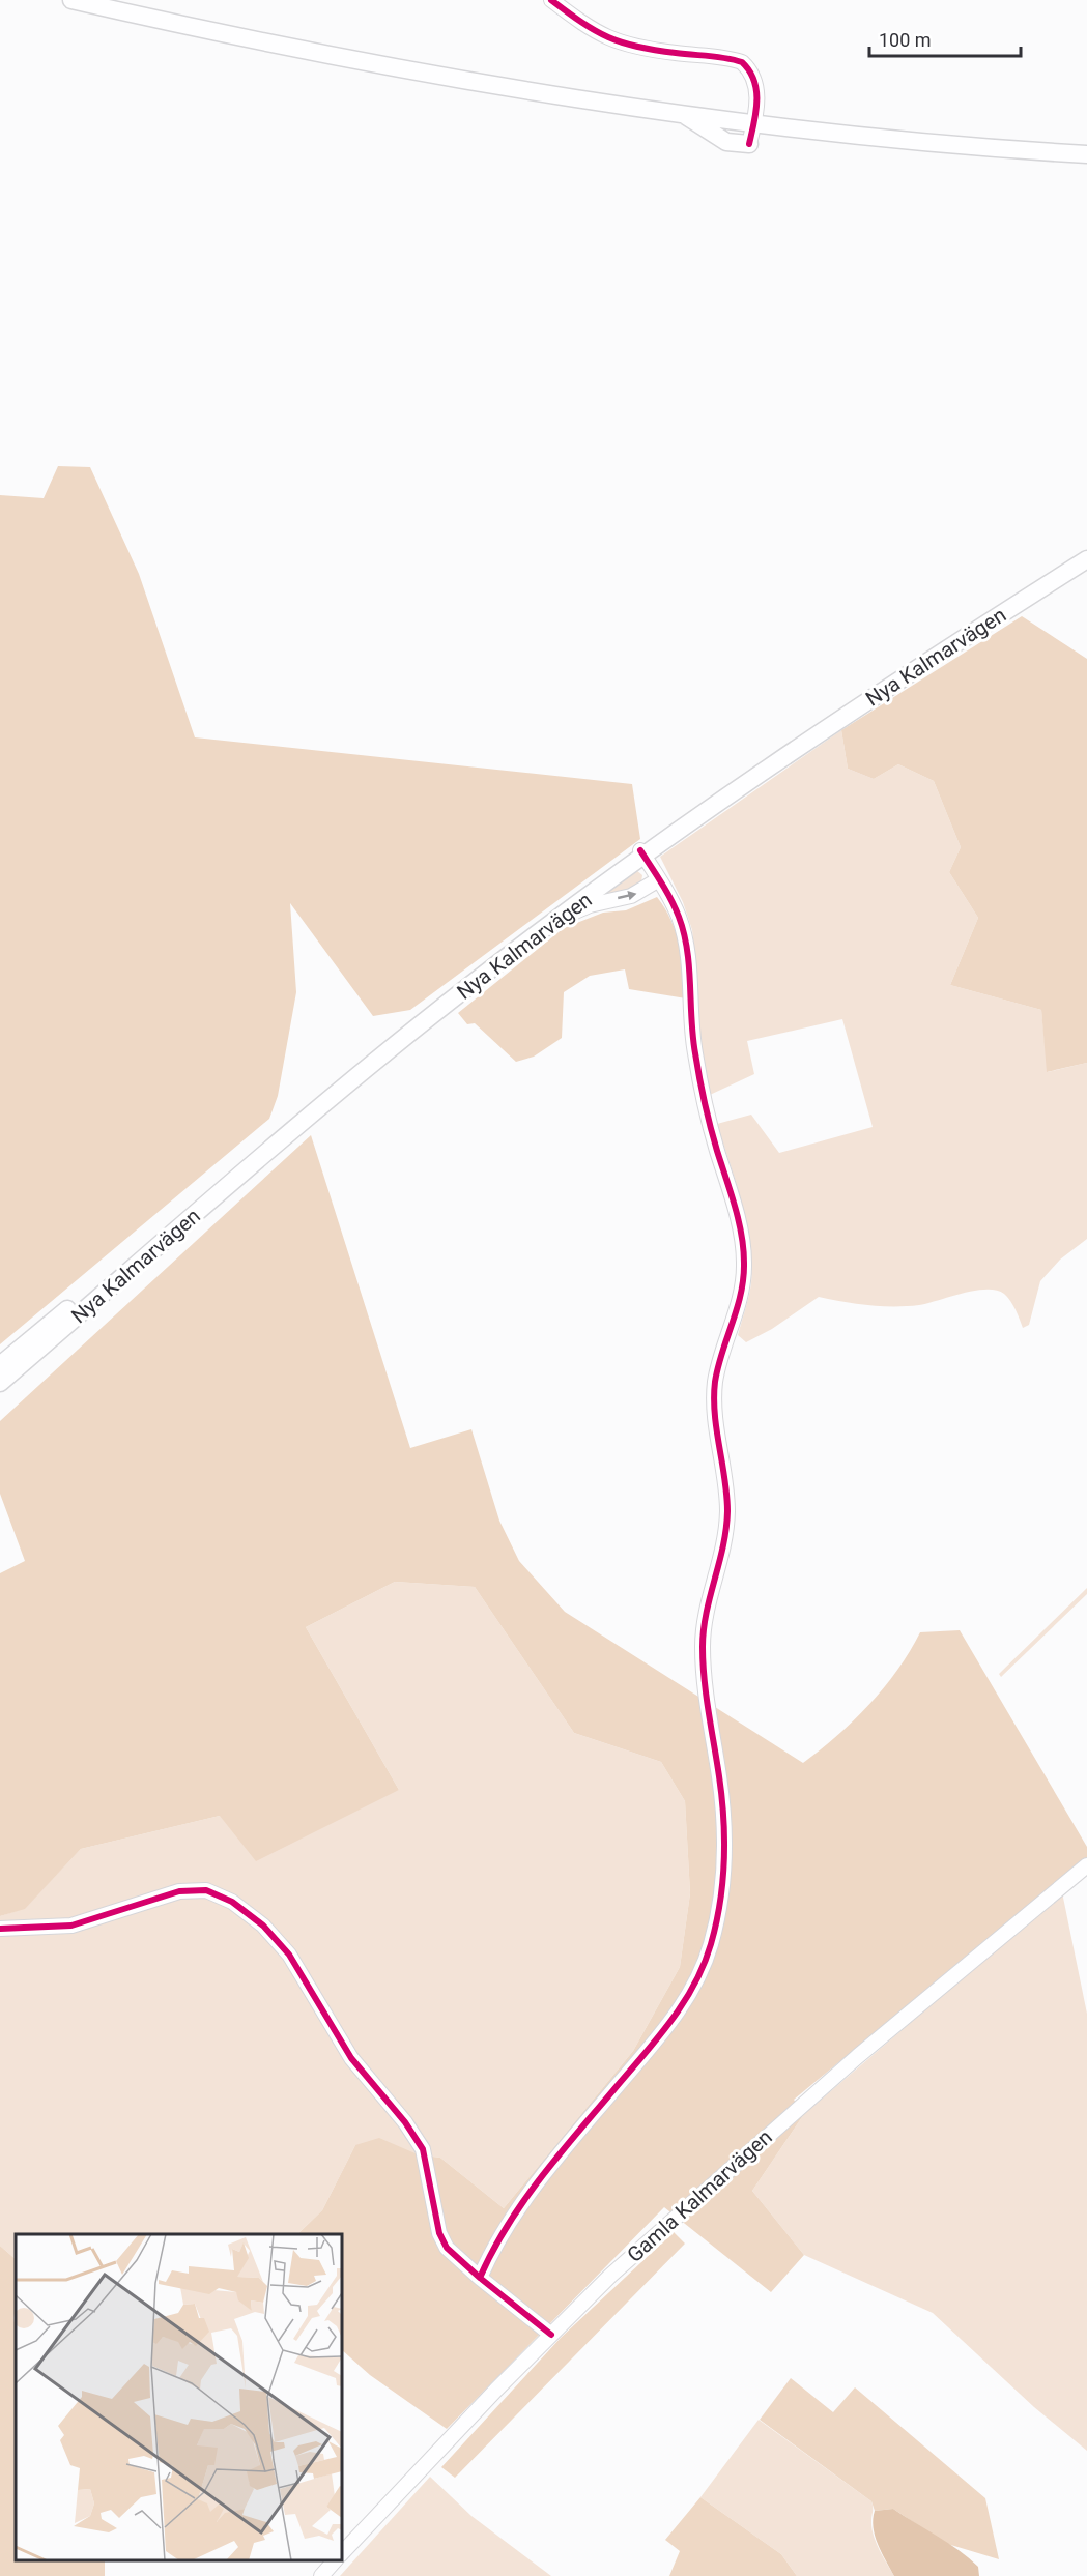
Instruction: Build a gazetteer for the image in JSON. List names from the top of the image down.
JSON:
{
  "streets": {
    "main road": ["Nya Kalmarvägen"],
    "street": ["Gamla Kalmarvägen"]
  },
  "scale_bar": "100 m"
}
